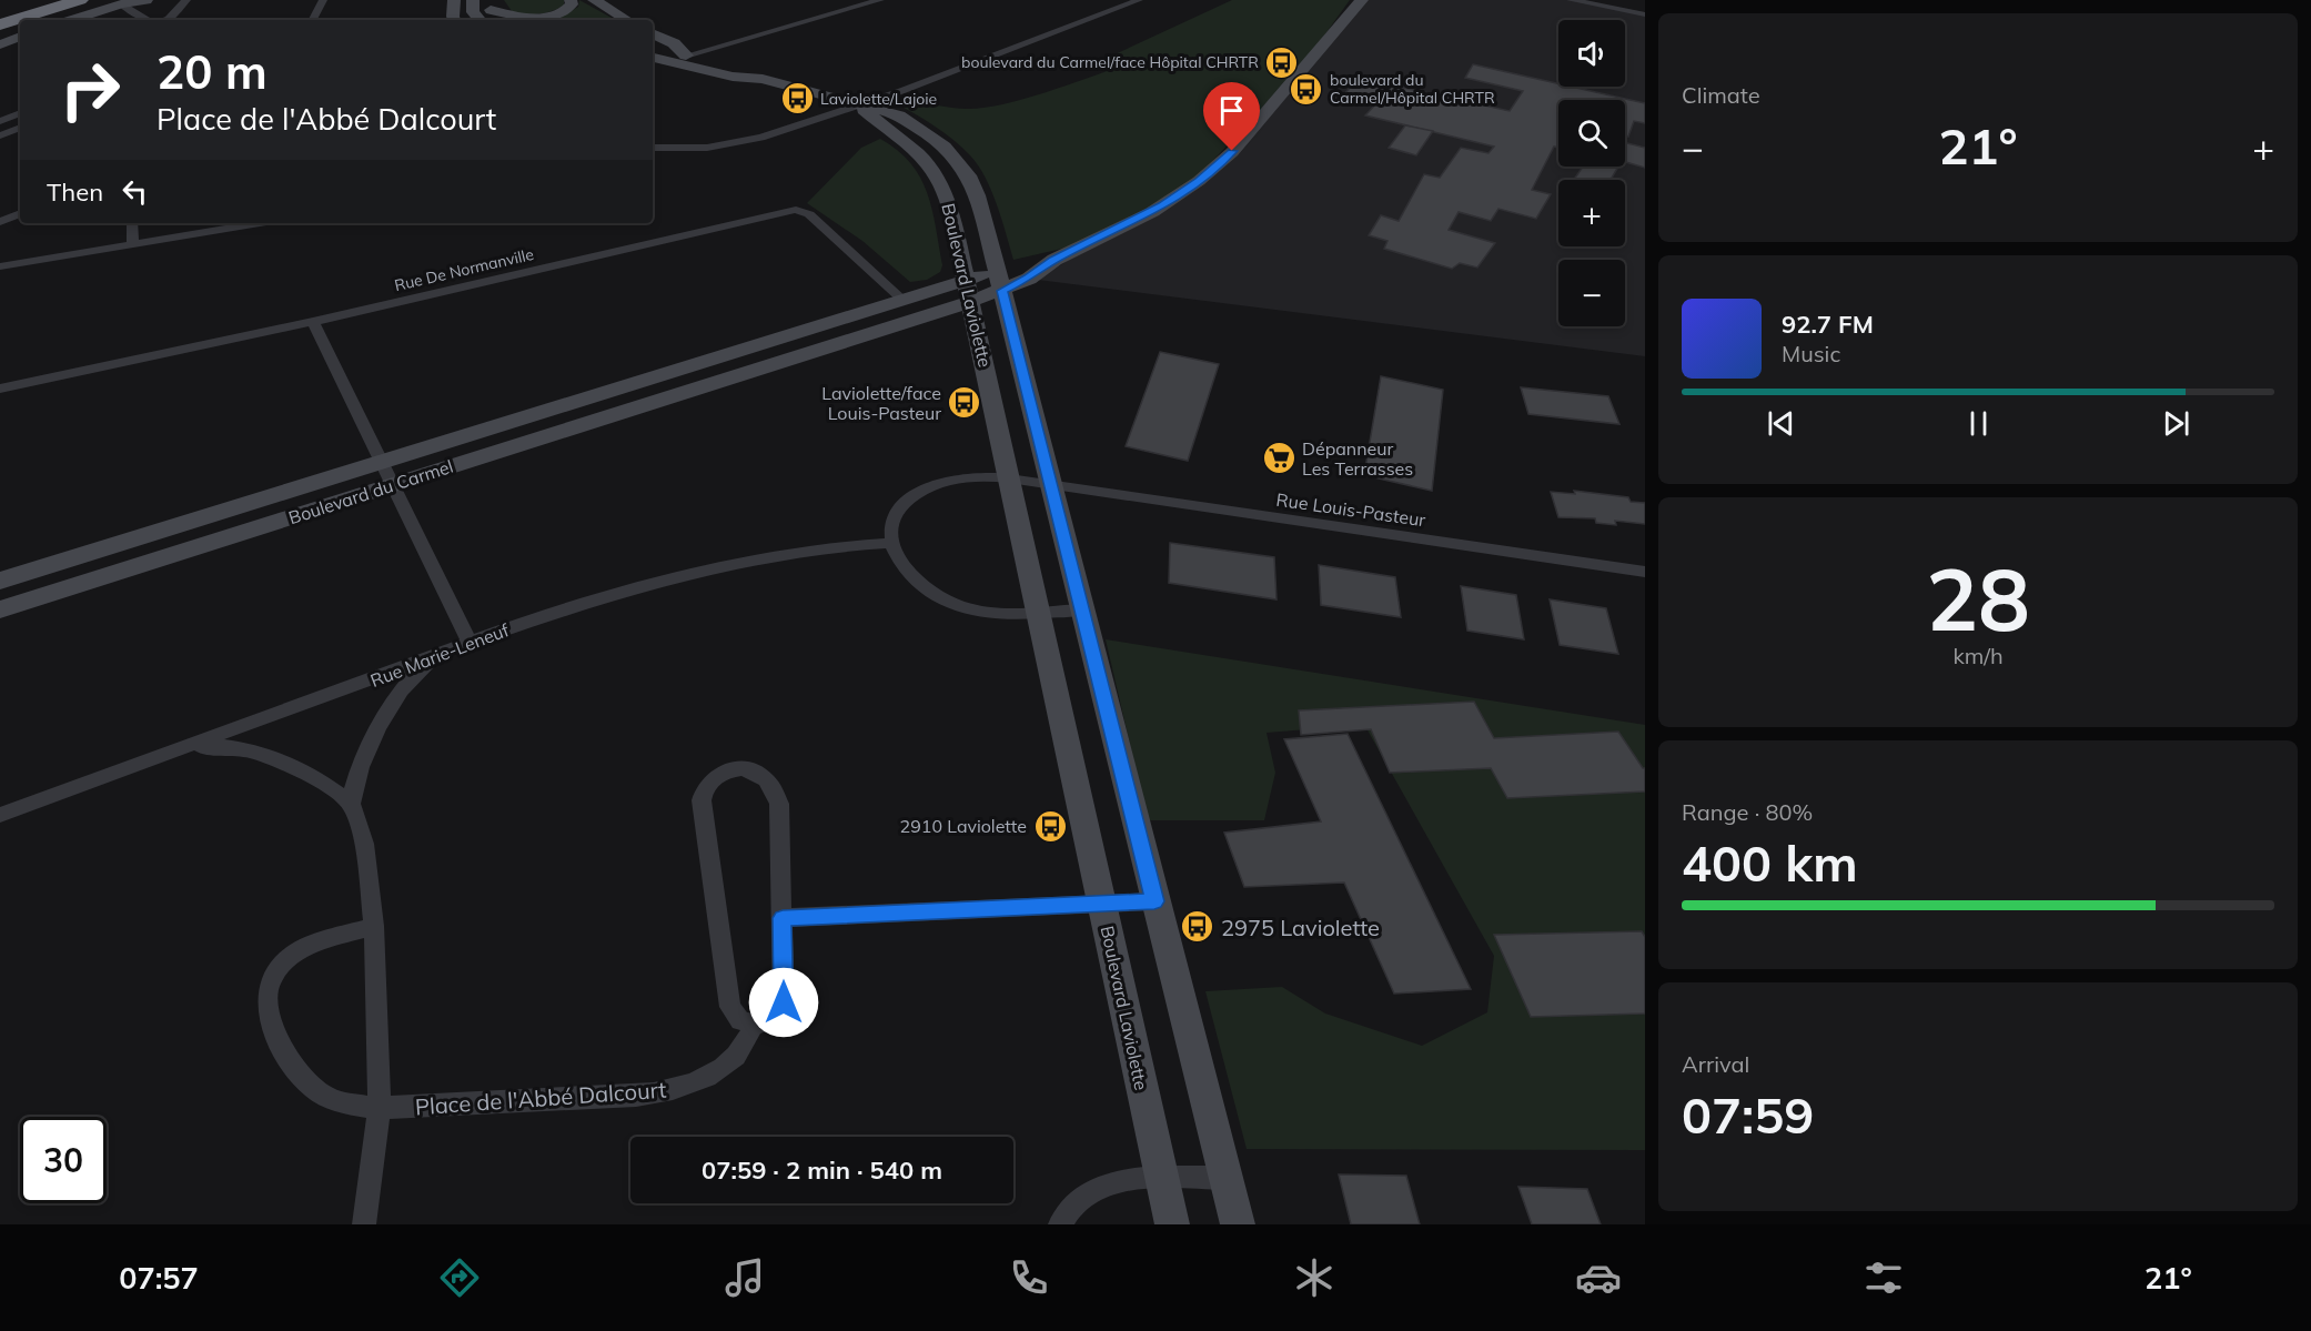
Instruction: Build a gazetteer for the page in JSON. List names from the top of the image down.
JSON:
{
  "streets": {
    "street": [
      "Rue De Normanville",
      "Boulevard Laviolette",
      "Boulevard du Carmel",
      "Rue Louis-Pasteur",
      "Rue Marie-Leneuf",
      "Place de l'Abbé Dalcourt"
    ]
  },
  "crossings": [
    ["Rue De Normanville", "Boulevard du Carmel"],
    ["Boulevard Laviolette", "Boulevard du Carmel"],
    ["Boulevard Laviolette", "Rue Louis-Pasteur"]
  ],
  "places": {
    "bus stop": [
      "boulevard du Carmel/face Hôpital CHRTR",
      "boulevard du Carmel/Hôpital CHRTR",
      "Laviolette/Lajoie",
      "Laviolette/face Louis-Pasteur",
      "2910 Laviolette",
      "2975 Laviolette"
    ],
    "supermarket": ["Dépanneur Les Terrasses"]
  },
  "page": {
    "tile": [
      "Climate",
      ["28", "km/h"],
      ["Range · 80%", "400 km"],
      ["Arrival", "07:59"]
    ],
    "map_buttons": ["+", "−"],
    "turn": ["20 m", "Place de l'Abbé Dalcourt"],
    "heat": ["−", "21°", "+"],
    "then": "Then",
    "song": ["92.7 FM", "Music"],
    "limit": "30",
    "trip": "07:59 · 2 min · 540 m",
    "tabs": ["07:57", "21°"]
  }
}
